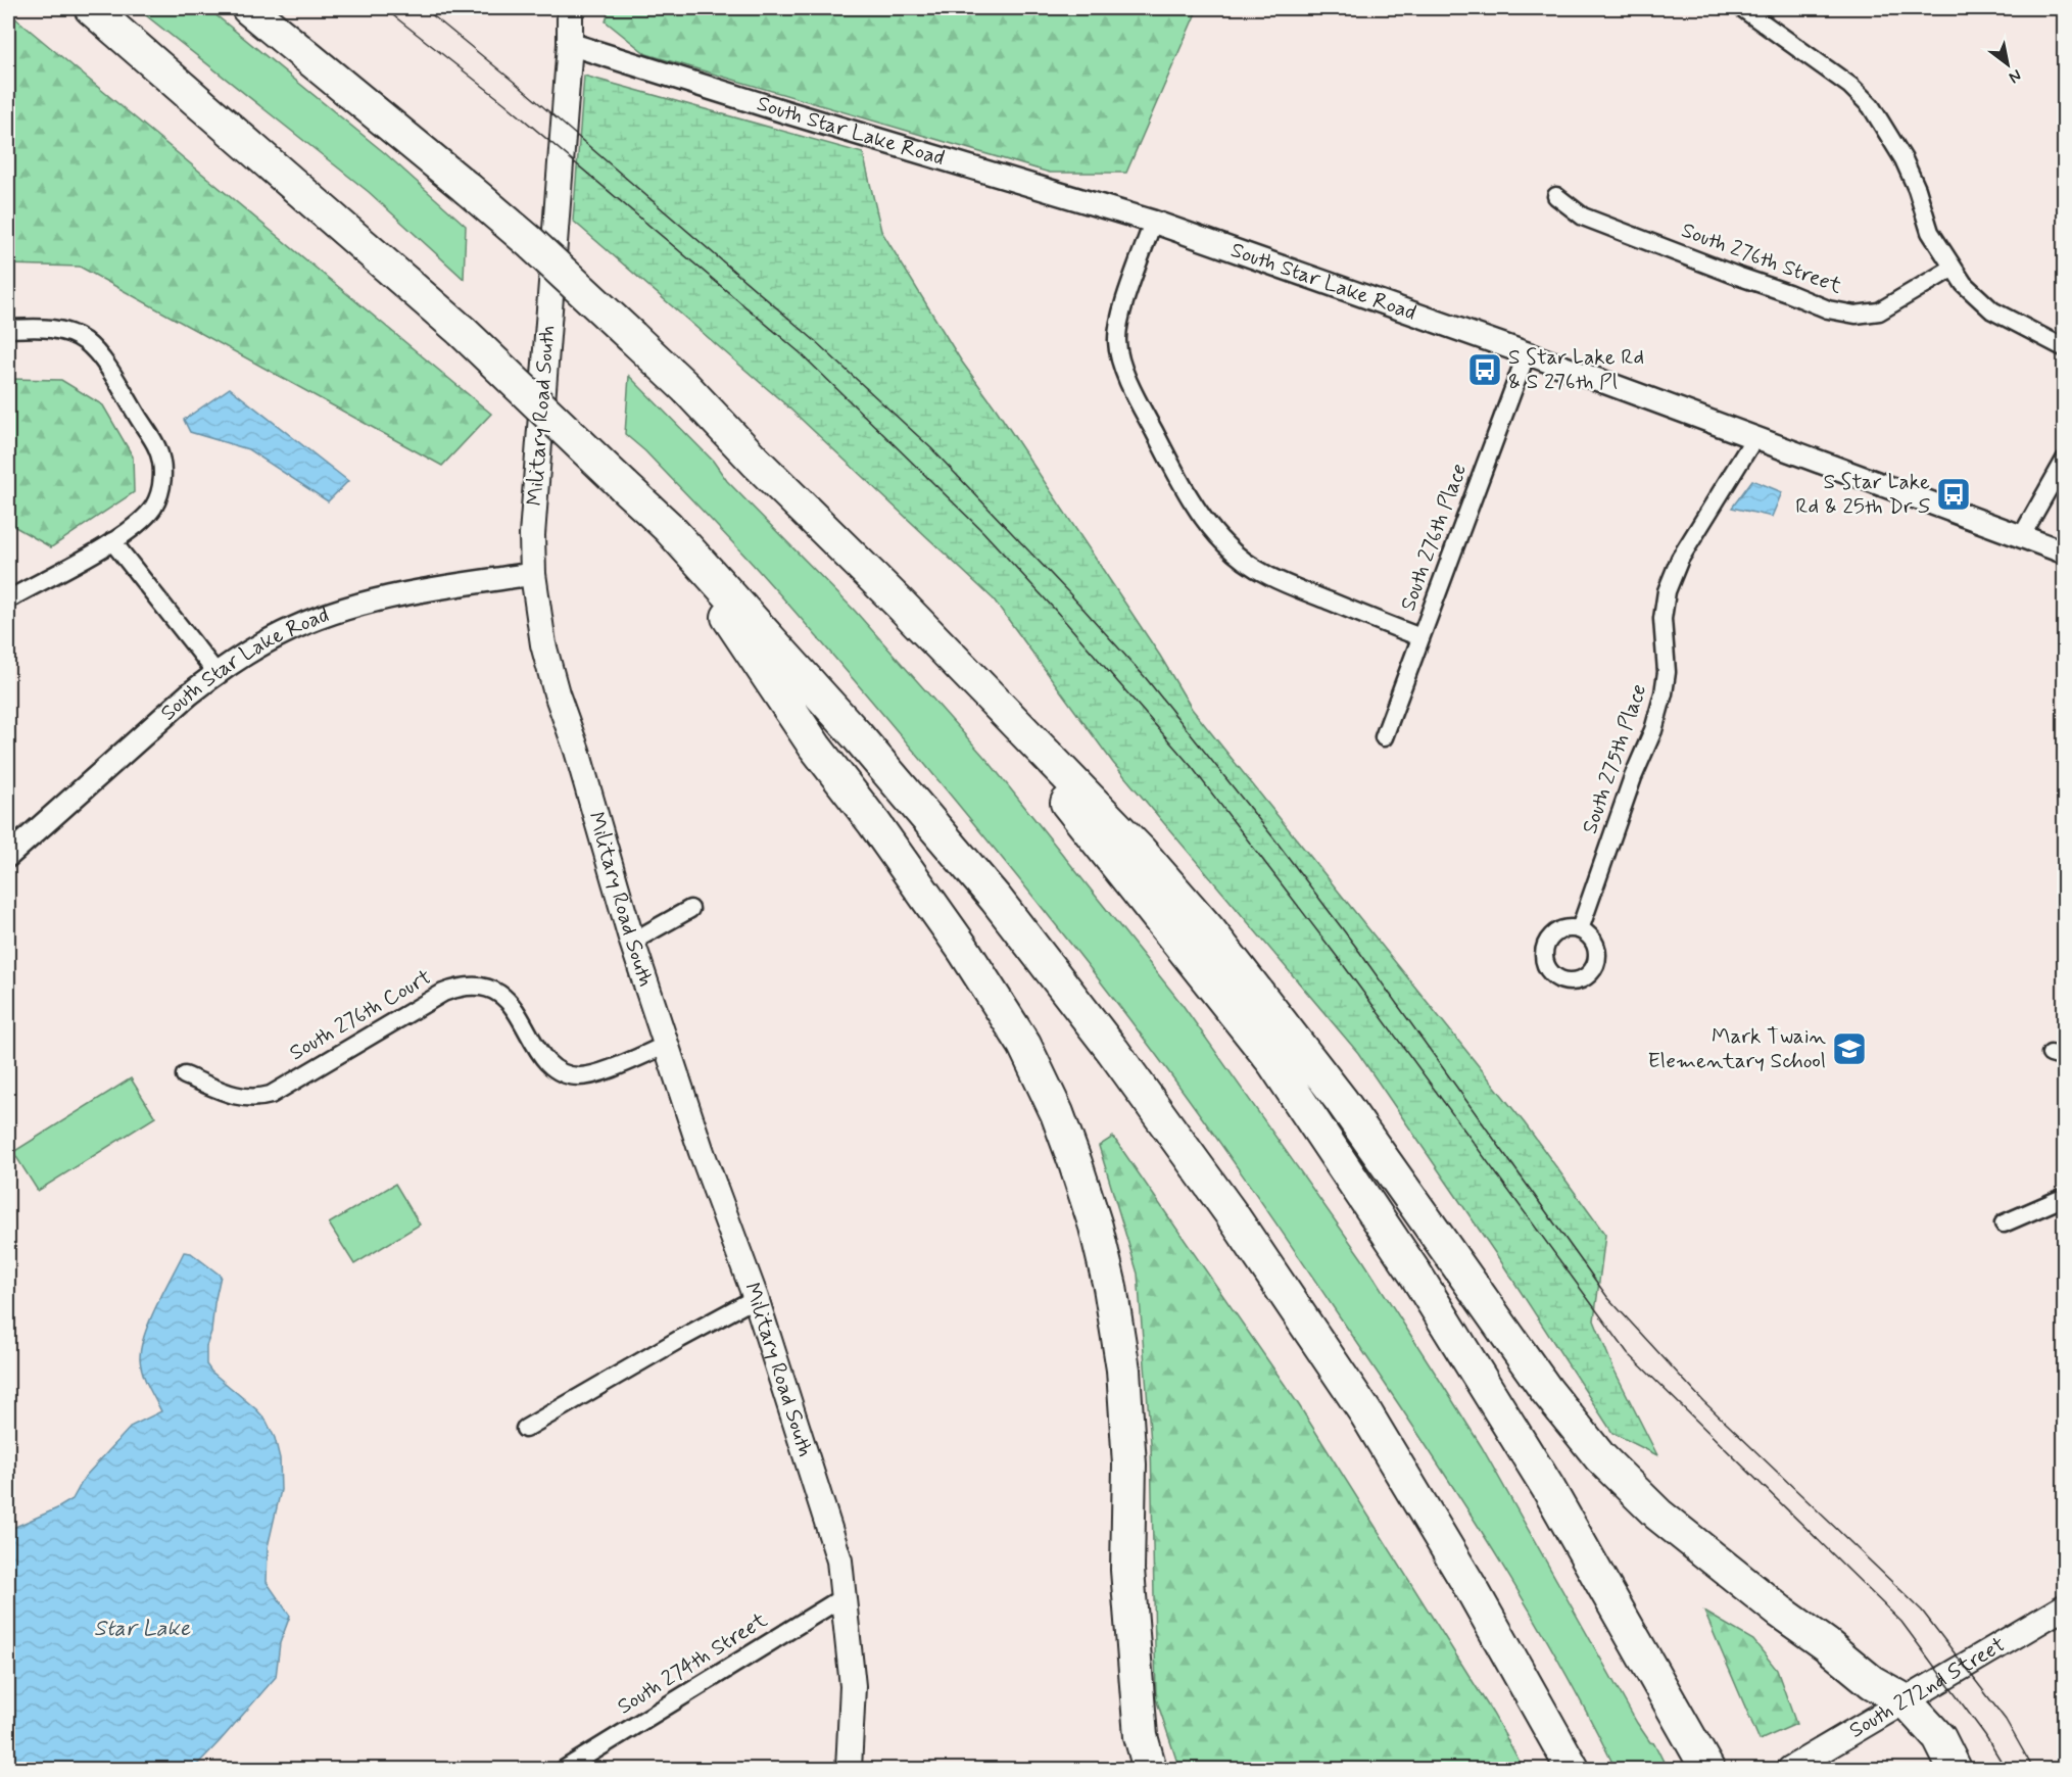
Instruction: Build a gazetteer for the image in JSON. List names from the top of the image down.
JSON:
{
  "streets": {
    "main road": ["Military Road South", "South 272nd Street"],
    "street": [
      "South Star Lake Road",
      "South 276th Street",
      "South 276th Place",
      "South 275th Place",
      "South 276th Court",
      "South 274th Street"
    ]
  },
  "crossings": [
    ["South Star Lake Road", "Military Road South"],
    ["South Star Lake Road", "South 276th Place"],
    ["South Star Lake Road", "South 275th Place"],
    ["Military Road South", "South 276th Court"],
    ["Military Road South", "South 274th Street"]
  ],
  "water": ["Star Lake"],
  "places": {
    "bus stop": ["S Star Lake Rd & S 276th Pl", "S Star Lake Rd & 25th Dr S"],
    "school or university": ["Mark Twain Elementary School"]
  },
  "north": "bottom right"
}
